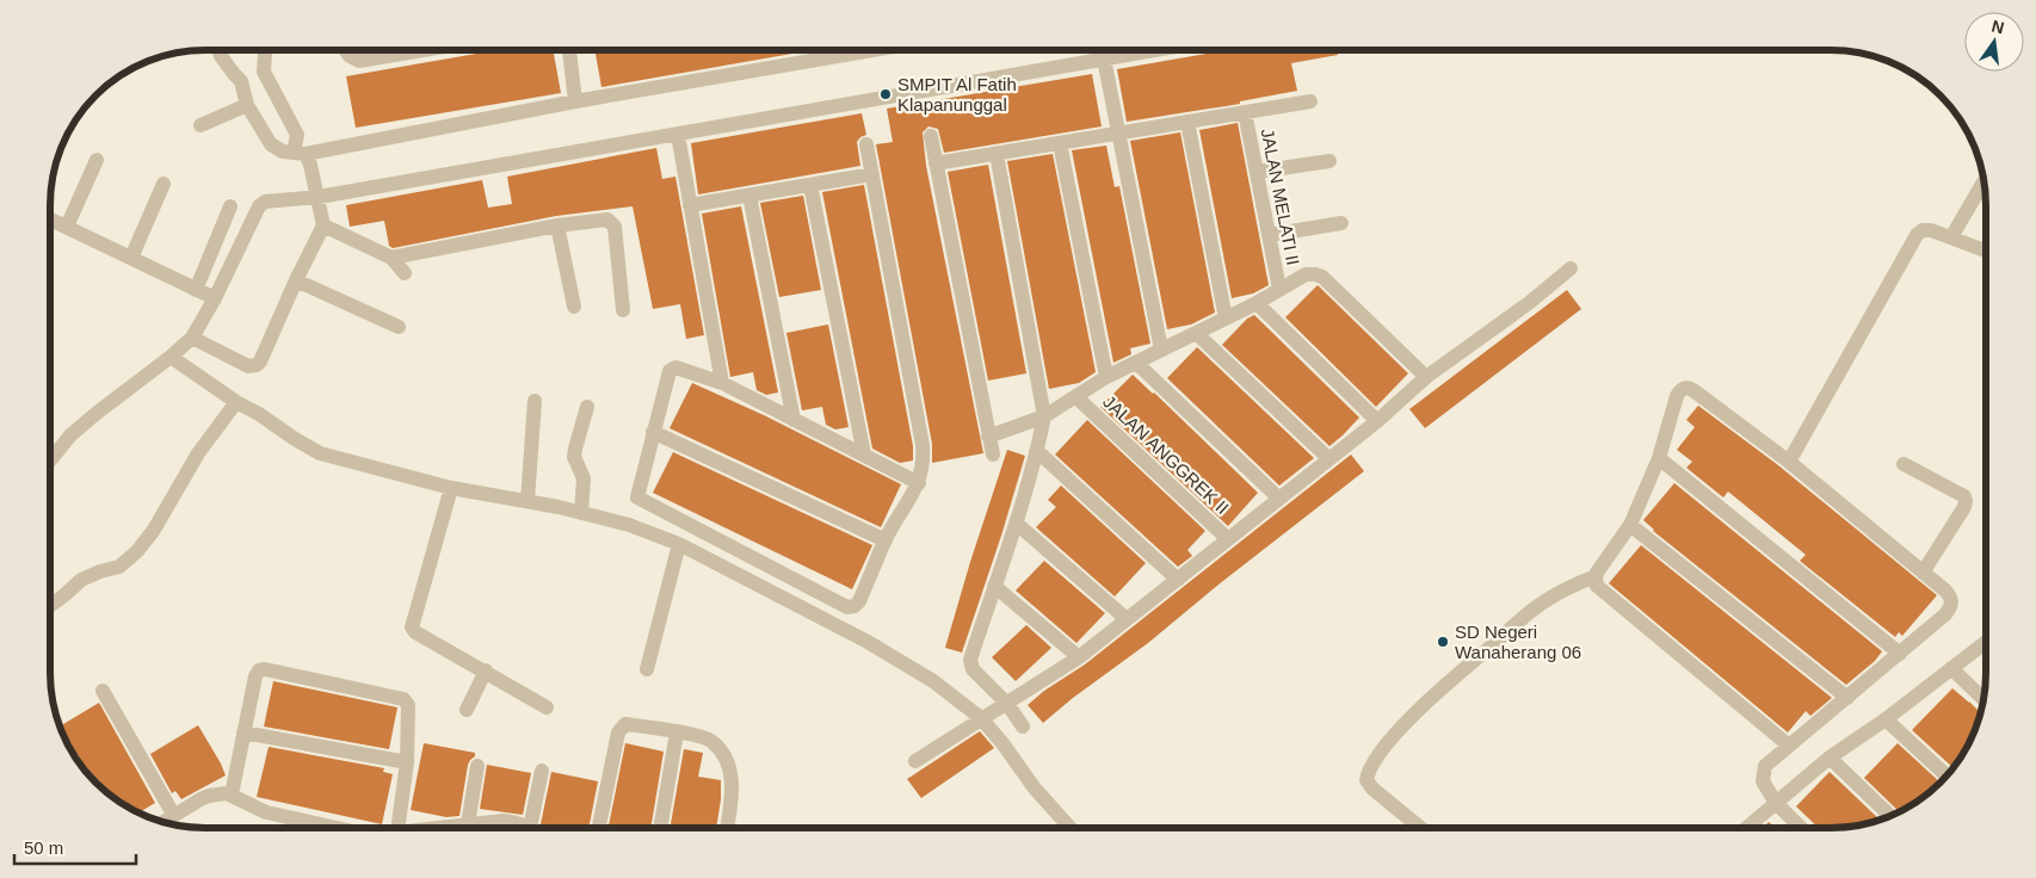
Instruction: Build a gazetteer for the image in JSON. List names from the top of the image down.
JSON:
{
  "streets": {
    "street": ["JALAN MELATI II", "JALAN ANGGREK II"]
  },
  "places": ["SMPIT Al Fatih Klapanunggal", "SD Negeri Wanaherang 06"],
  "scale_bar": "50 m",
  "north": "top"
}
